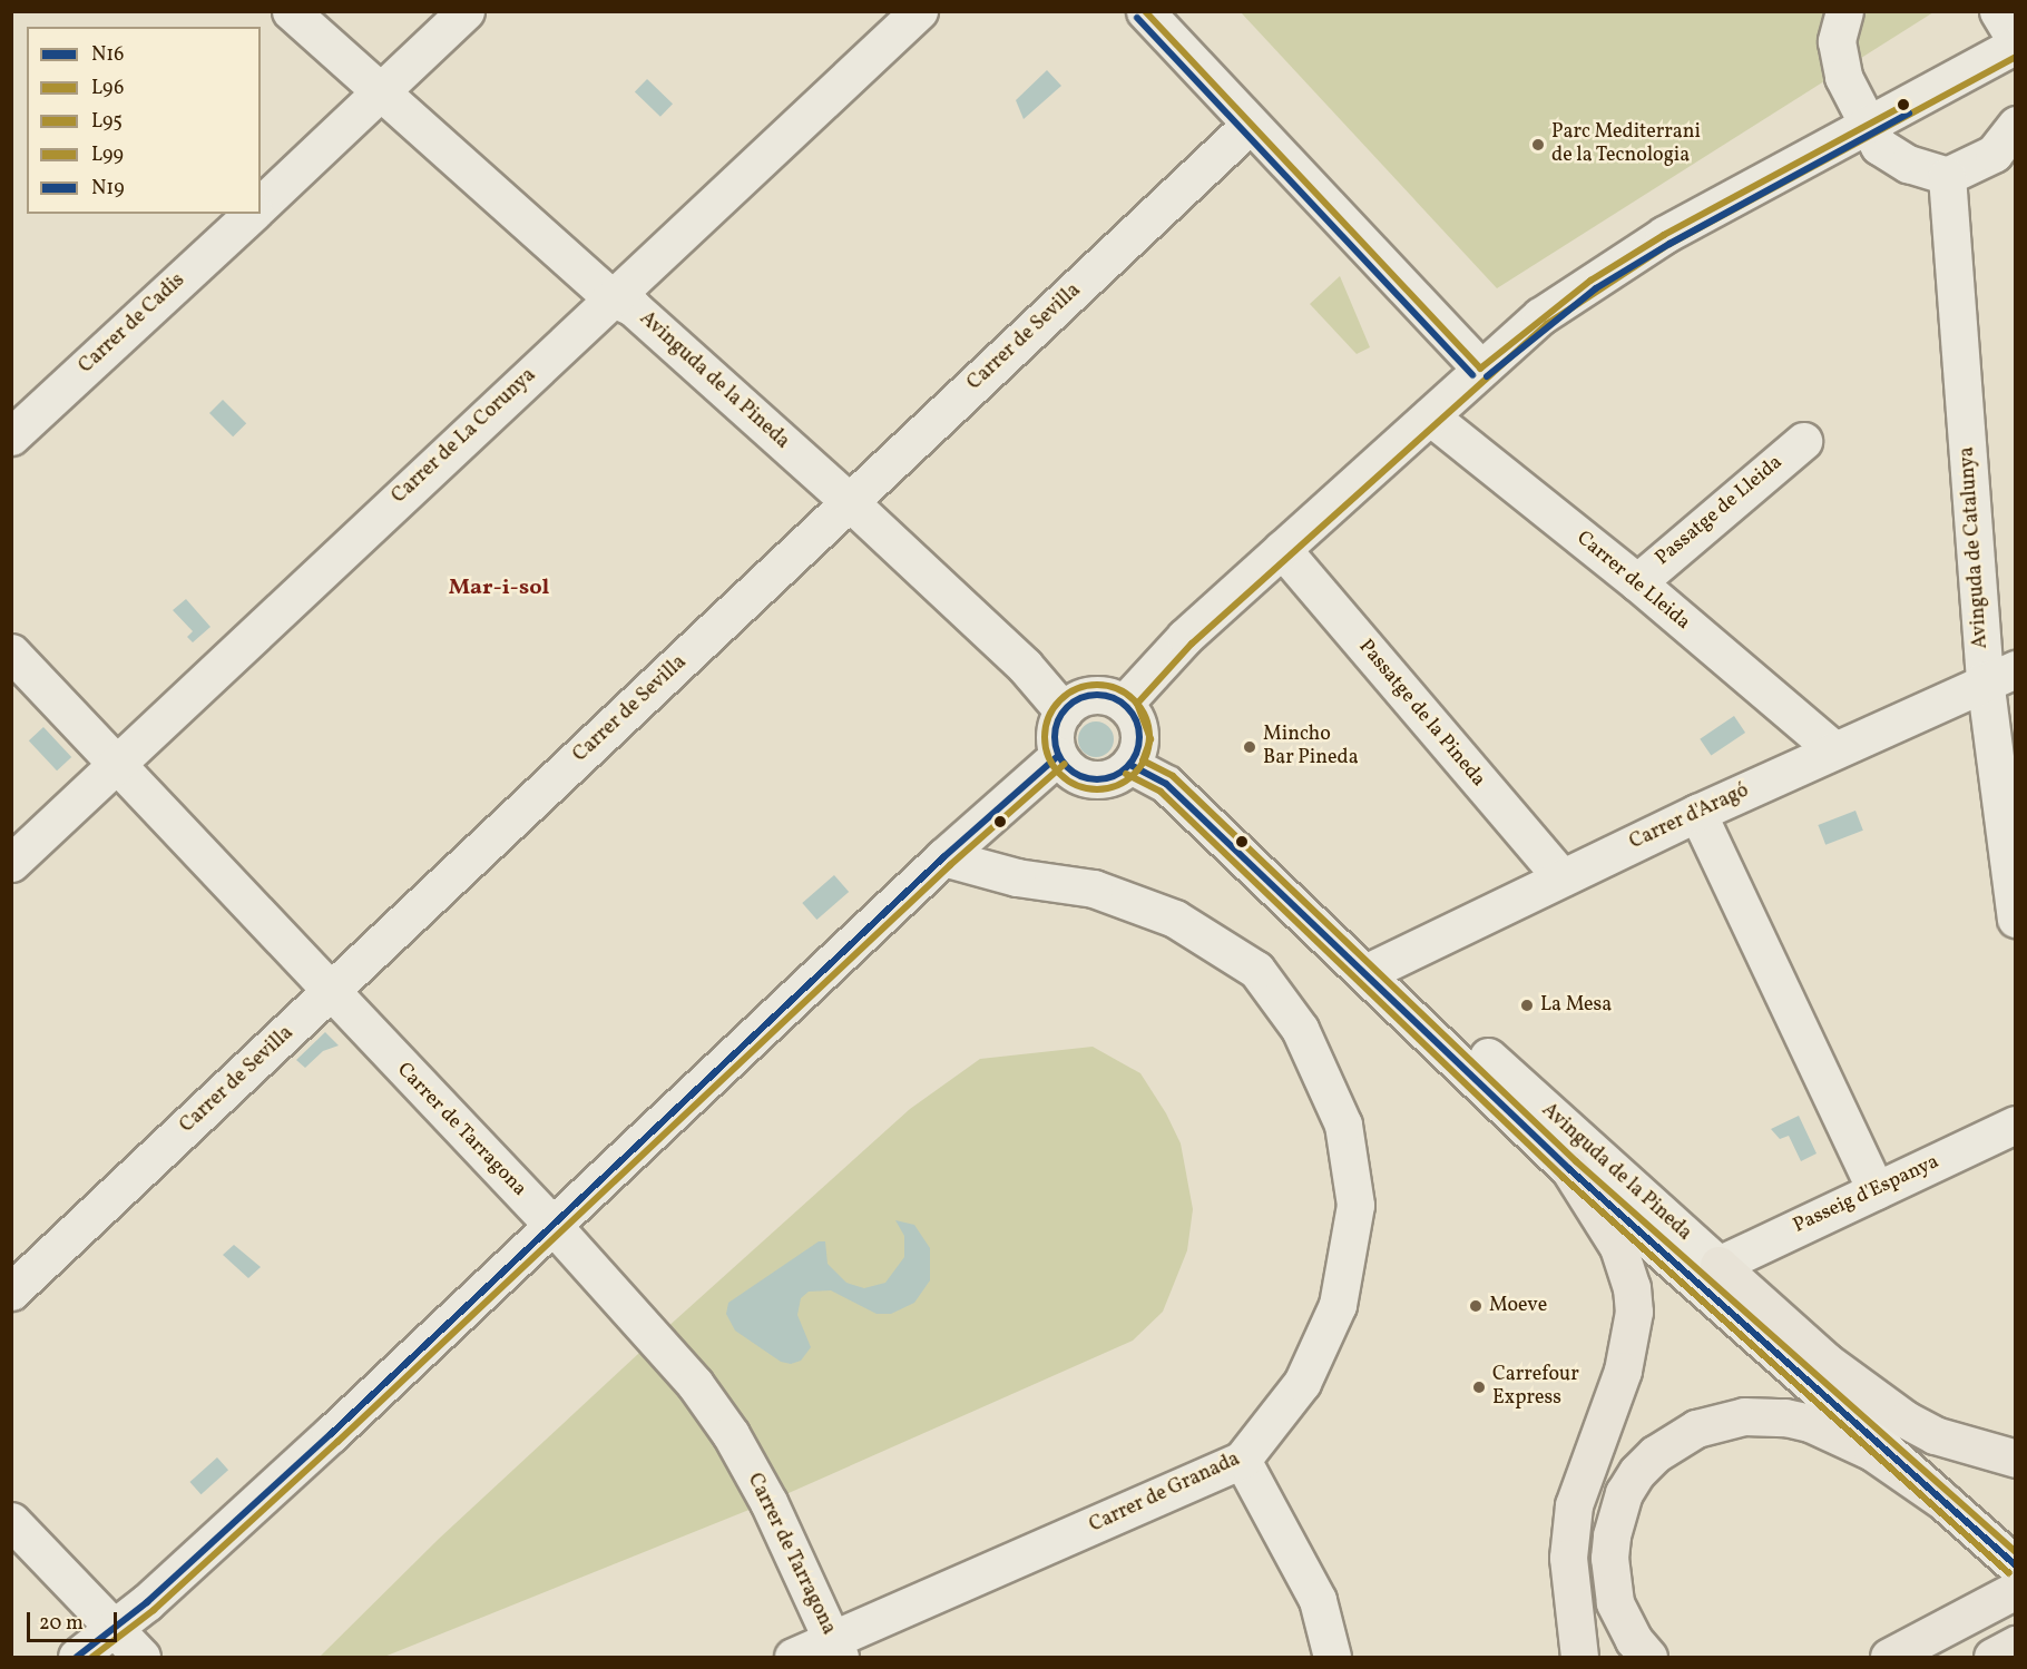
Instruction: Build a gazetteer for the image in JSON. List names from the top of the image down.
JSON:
{
  "streets": {
    "street": [
      "Carrer de Cadis",
      "Carrer de Sevilla",
      "Avinguda de la Pineda",
      "Carrer de La Corunya",
      "Passatge de Lleida",
      "Avinguda de Catalunya",
      "Carrer de Lleida",
      "Passatge de la Pineda",
      "Carrer d'Aragó",
      "Carrer de Tarragona",
      "Passeig d'Espanya",
      "Carrer de Granada"
    ]
  },
  "crossings": [
    ["Carrer de Sevilla", "Avinguda de la Pineda"],
    ["Carrer de Sevilla", "Carrer de Tarragona"],
    ["Avinguda de la Pineda", "Carrer de La Corunya"],
    ["Avinguda de la Pineda", "Carrer d'Aragó"],
    ["Avinguda de la Pineda", "Passeig d'Espanya"],
    ["Carrer de La Corunya", "Carrer de Tarragona"],
    ["Passatge de Lleida", "Carrer de Lleida"],
    ["Avinguda de Catalunya", "Carrer d'Aragó"],
    ["Carrer de Lleida", "Carrer d'Aragó"],
    ["Passatge de la Pineda", "Carrer d'Aragó"],
    ["Carrer de Tarragona", "Carrer de Granada"]
  ],
  "districts": ["Mar-i-sol"],
  "places": [
    "Parc Mediterrani de la Tecnologia",
    "Mincho Bar Pineda",
    "La Mesa",
    "Moeve",
    "Carrefour Express"
  ],
  "lines": [
    "transit line L99",
    "transit line N19",
    "transit line L95",
    "transit line L96",
    "transit line N16"
  ],
  "legend": [
    "N16",
    "L96",
    "L95",
    "L99",
    "N19"
  ],
  "scale_bar": "20 m"
}
